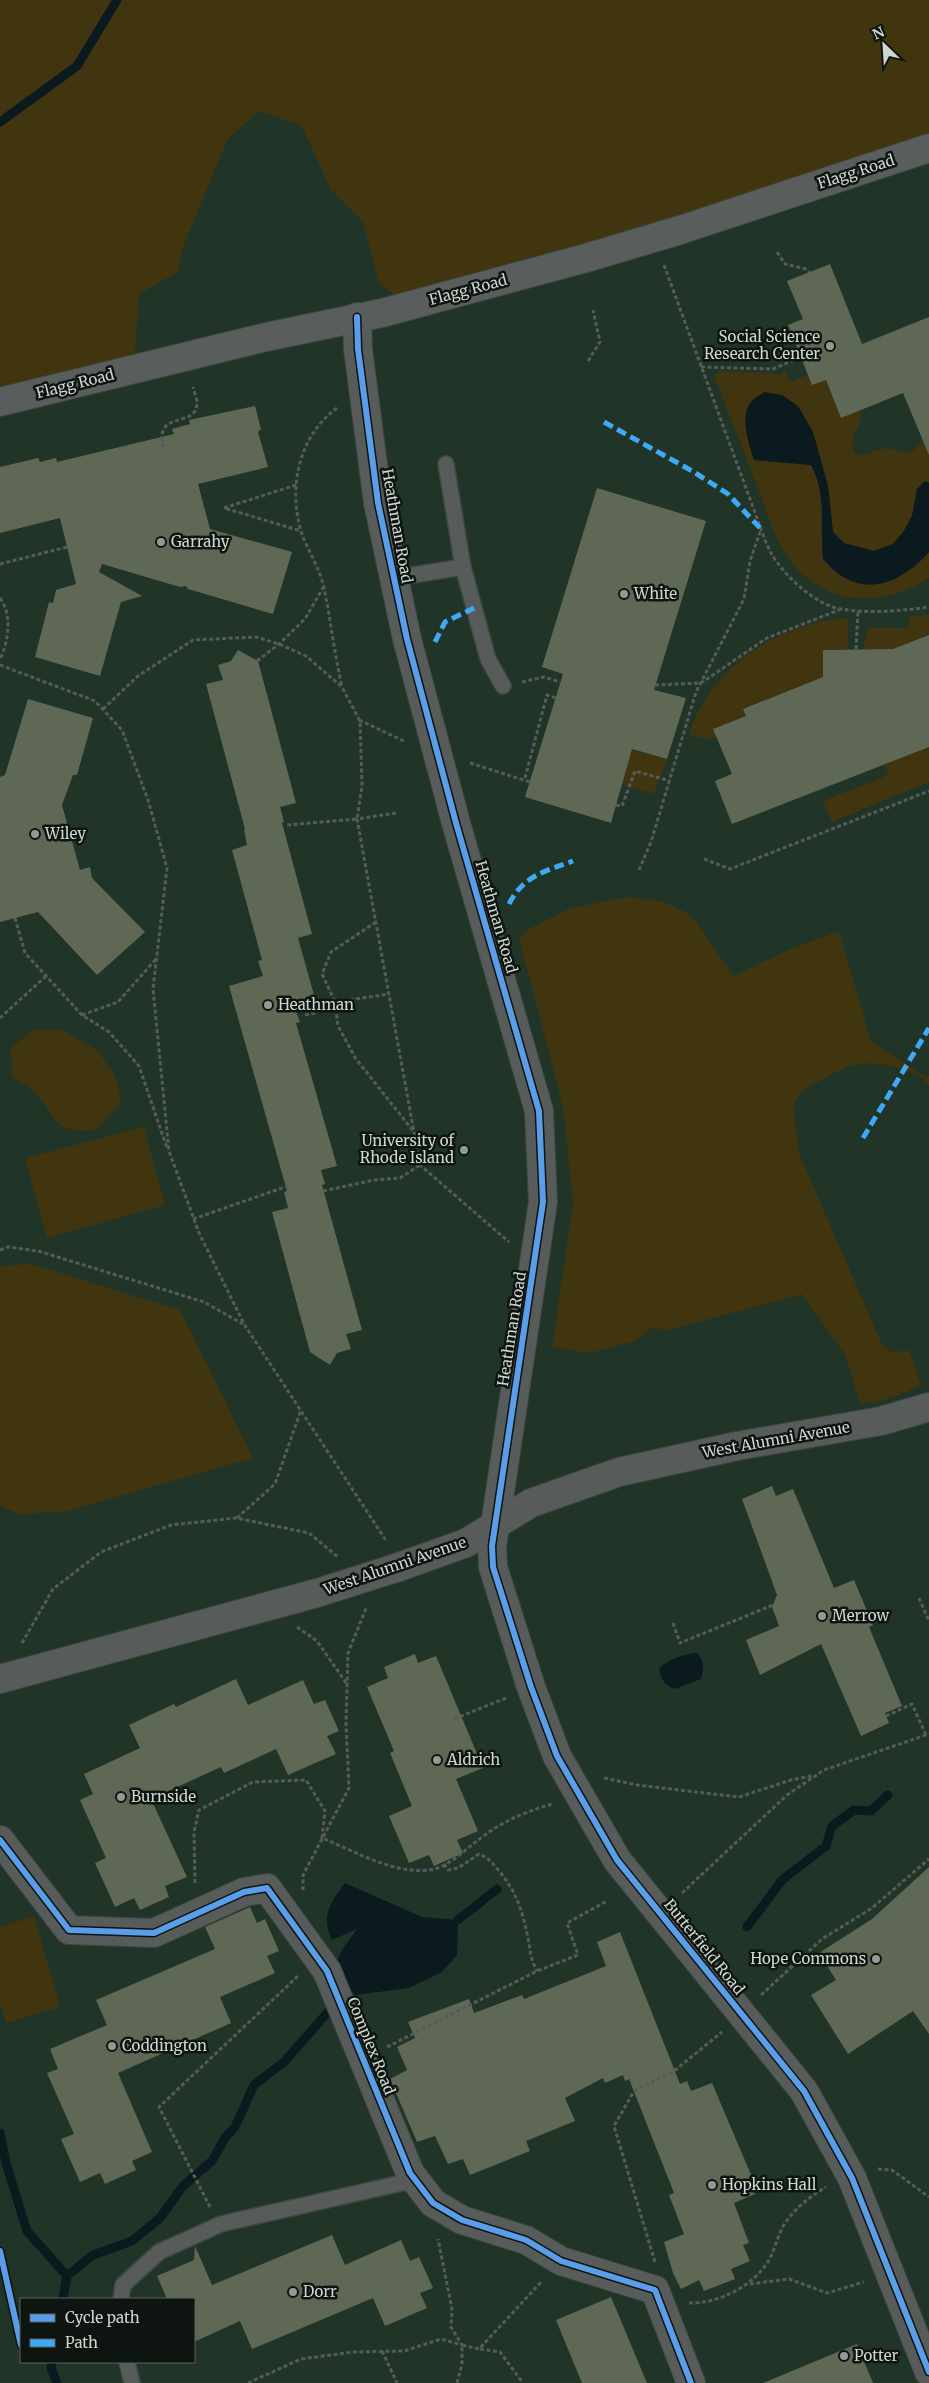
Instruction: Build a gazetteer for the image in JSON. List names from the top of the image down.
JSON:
{
  "streets": {
    "street": [
      "Flagg Road",
      "Heathman Road",
      "West Alumni Avenue",
      "Butterfield Road",
      "Complex Road"
    ]
  },
  "crossings": [
    ["Flagg Road", "Heathman Road"],
    ["Heathman Road", "West Alumni Avenue"],
    ["Heathman Road", "Butterfield Road"],
    ["West Alumni Avenue", "Butterfield Road"]
  ],
  "places": [
    "Social Science Research Center",
    "Garrahy",
    "White",
    "Wiley",
    "Heathman",
    "University of Rhode Island",
    "Merrow",
    "Aldrich",
    "Burnside",
    "Hope Commons",
    "Coddington",
    "Hopkins Hall",
    "Dorr",
    "Potter"
  ],
  "legend": ["Cycle path", "Path"],
  "north": "top left"
}
